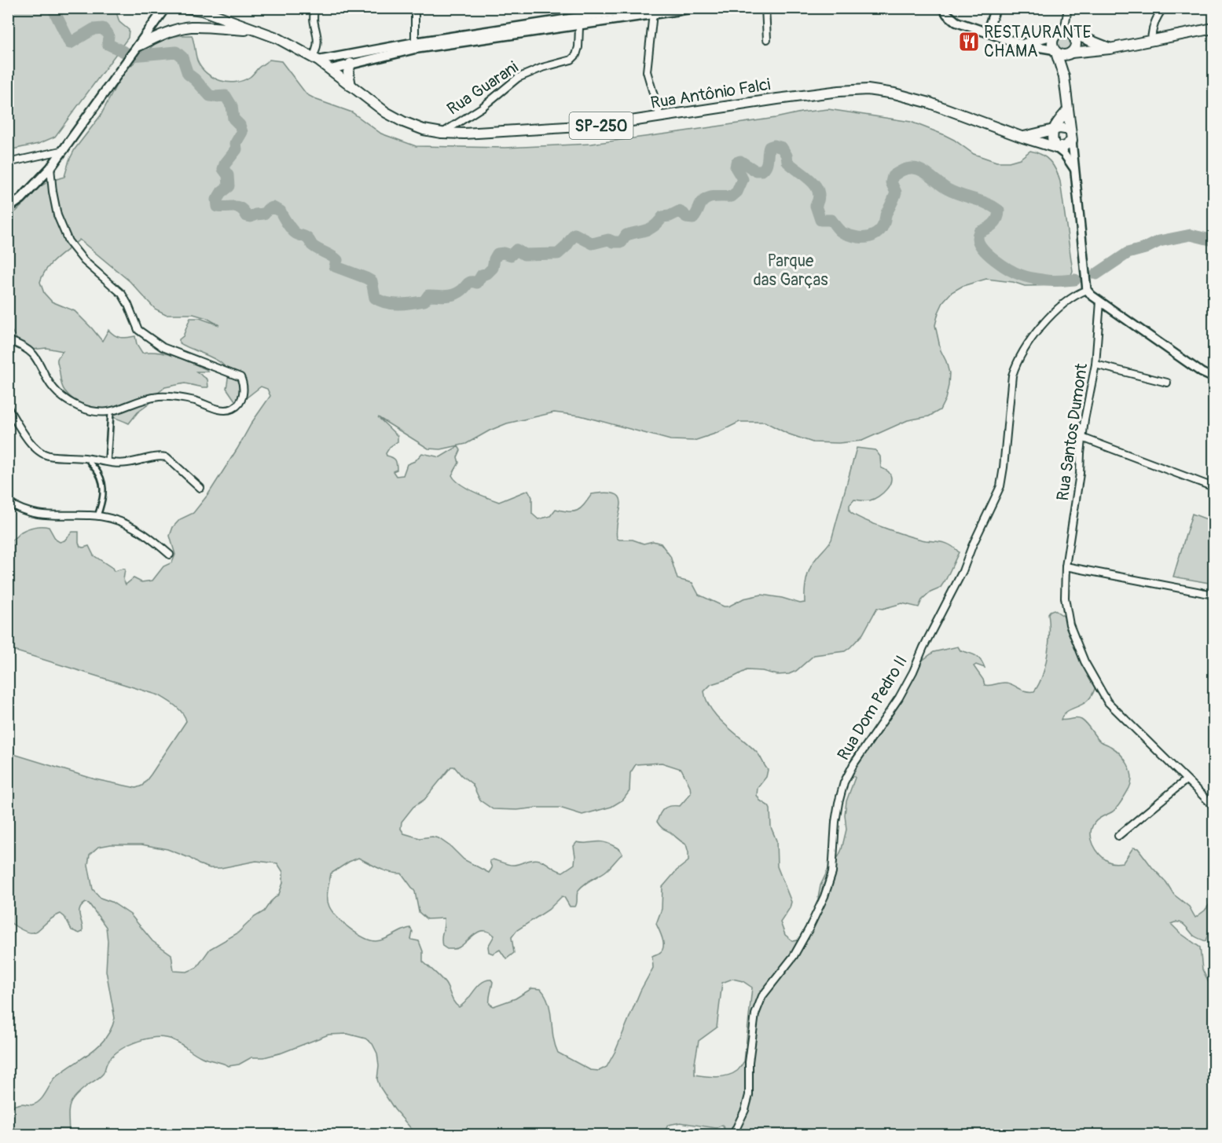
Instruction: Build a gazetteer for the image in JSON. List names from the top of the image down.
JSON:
{
  "streets": {
    "main road": ["Rua Antônio Falci", "SP-250"],
    "street": ["Rua Guarani", "Rua Santos Dumont", "Rua Dom Pedro II"]
  },
  "crossings": [
    ["Rua Guarani", "Rua Antônio Falci"]
  ],
  "parks": ["Parque das Garças"],
  "places": {
    "restaurant": ["RESTAURANTE CHAMA"]
  }
}
